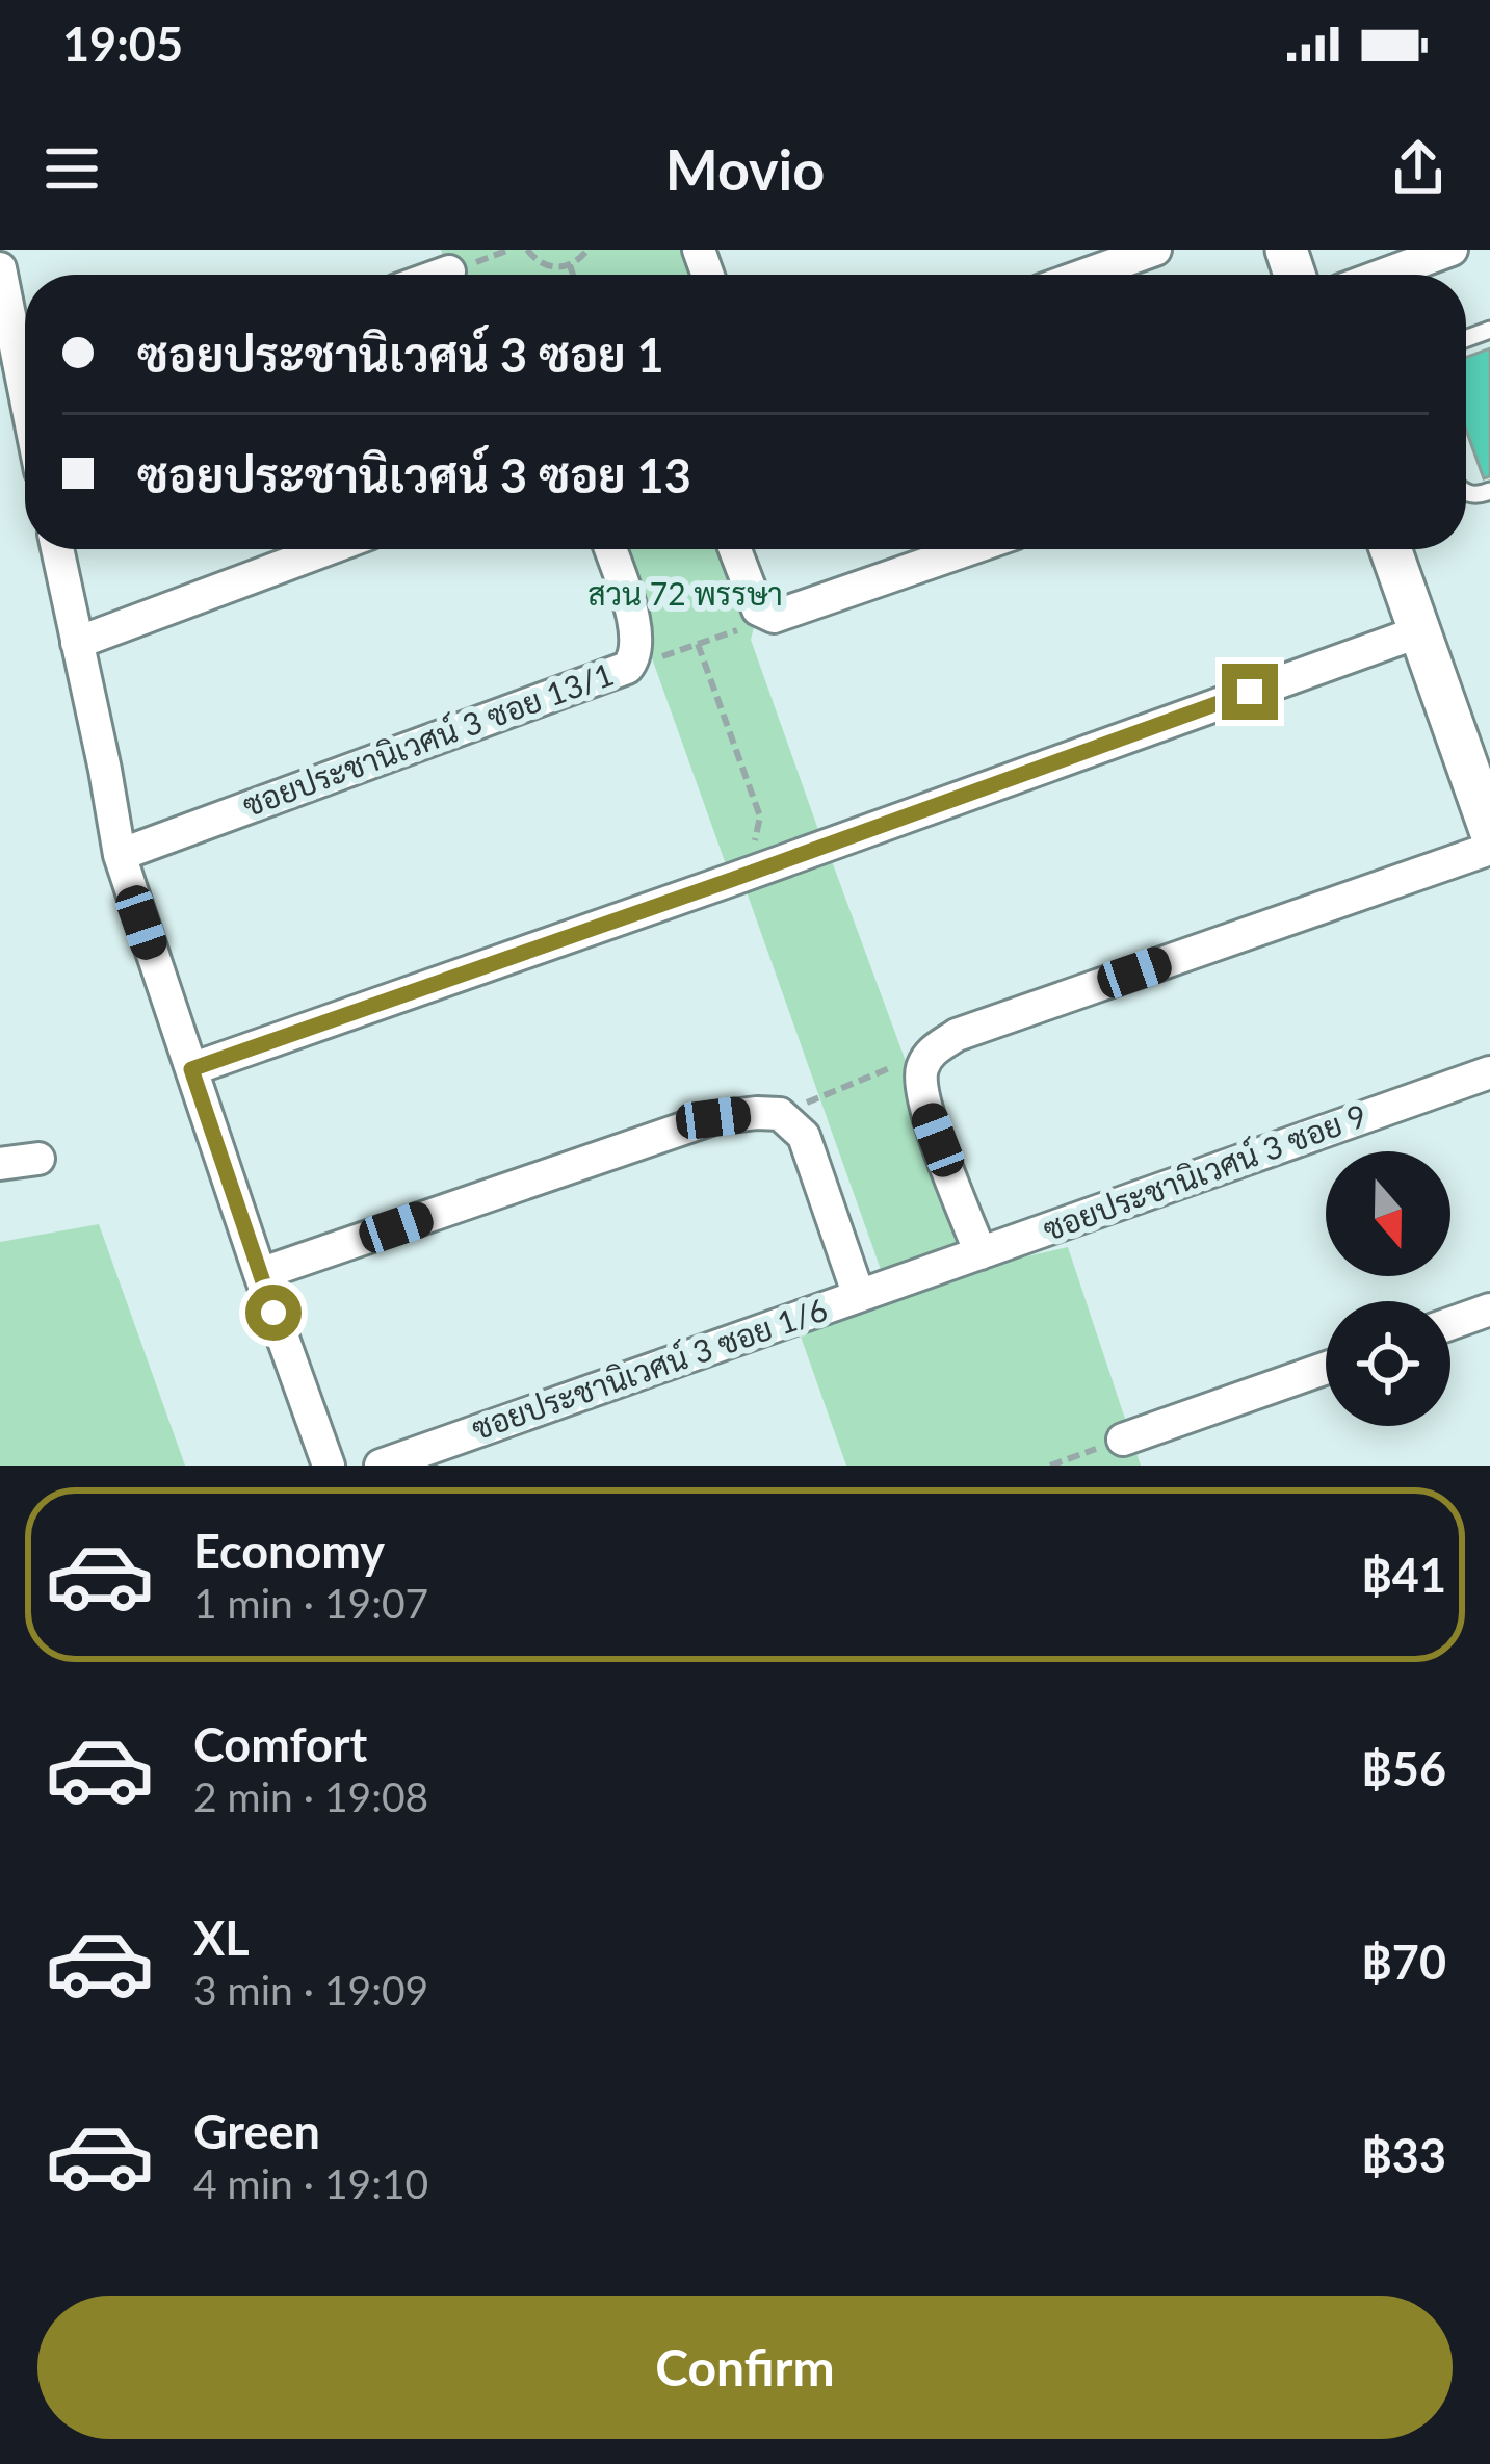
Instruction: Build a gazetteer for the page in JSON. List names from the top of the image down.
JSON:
{
  "streets": {
    "street": ["ซอยประชานิเวศน์ 3 ซอย 13/1", "ซอยประชานิเวศน์ 3 ซอย 9", "ซอยประชานิเวศน์ 3 ซอย 1/6"]
  },
  "crossings": [
    ["ซอยประชานิเวศน์ 3 ซอย 9", "ซอยประชานิเวศน์ 3 ซอย 1/6"]
  ],
  "parks": ["สวน 72 พรรษา"],
  "north": "bottom",
  "page": {
    "status": "19:05",
    "header": "Movio",
    "banner": ["ซอยประชานิเวศน์ 3 ซอย 1", "ซอยประชานิเวศน์ 3 ซอย 13"],
    "list": [
      {
        "name": "Economy",
        "note": "1 min · 19:07",
        "value": "฿41"
      },
      {
        "name": "Comfort",
        "note": "2 min · 19:08",
        "value": "฿56"
      },
      {
        "name": "XL",
        "note": "3 min · 19:09",
        "value": "฿70"
      },
      {
        "name": "Green",
        "note": "4 min · 19:10",
        "value": "฿33"
      }
    ],
    "buttons": "Confirm"
  }
}
